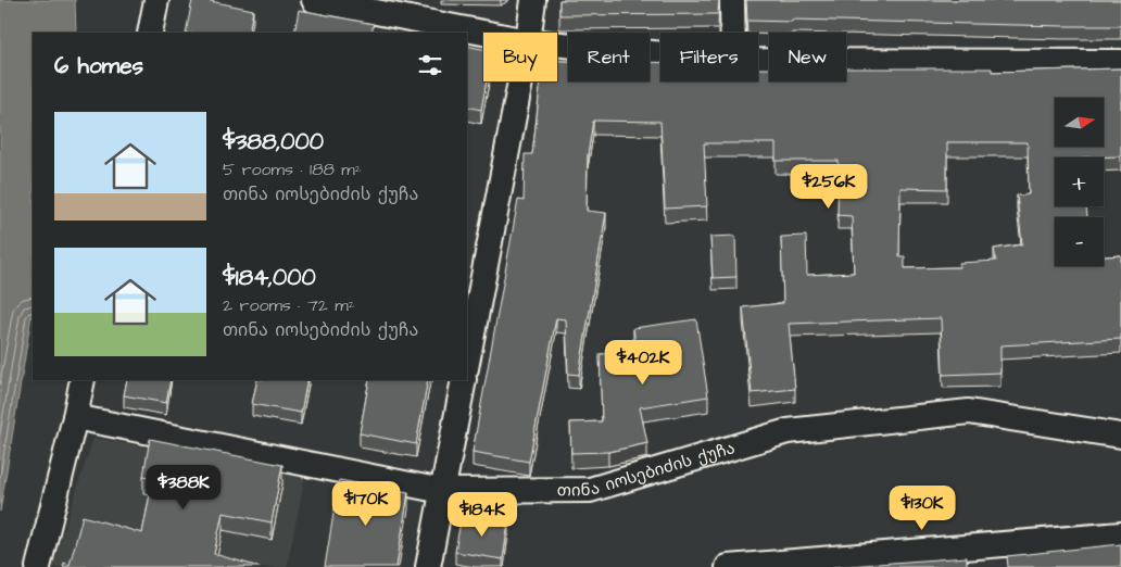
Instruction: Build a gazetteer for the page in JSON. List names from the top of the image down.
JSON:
{
  "streets": {
    "street": ["თინა იოსებიძის ქუჩა"]
  },
  "north": "right",
  "page": {
    "chip": [
      "Buy",
      "Rent",
      "Filters",
      "New"
    ],
    "heading": "6 homes",
    "map_buttons": ["+", "−"],
    "list": [
      {
        "name": "$388,000",
        "note": "5 rooms · 188 m² · თინა იოსებიძის ქუჩა"
      },
      {
        "name": "$184,000",
        "note": "2 rooms · 72 m² · თინა იოსებიძის ქუჩა"
      }
    ],
    "price": [
      "$256K",
      "$402K",
      "$388K",
      "$170K",
      "$130K",
      "$184K"
    ]
  }
}
